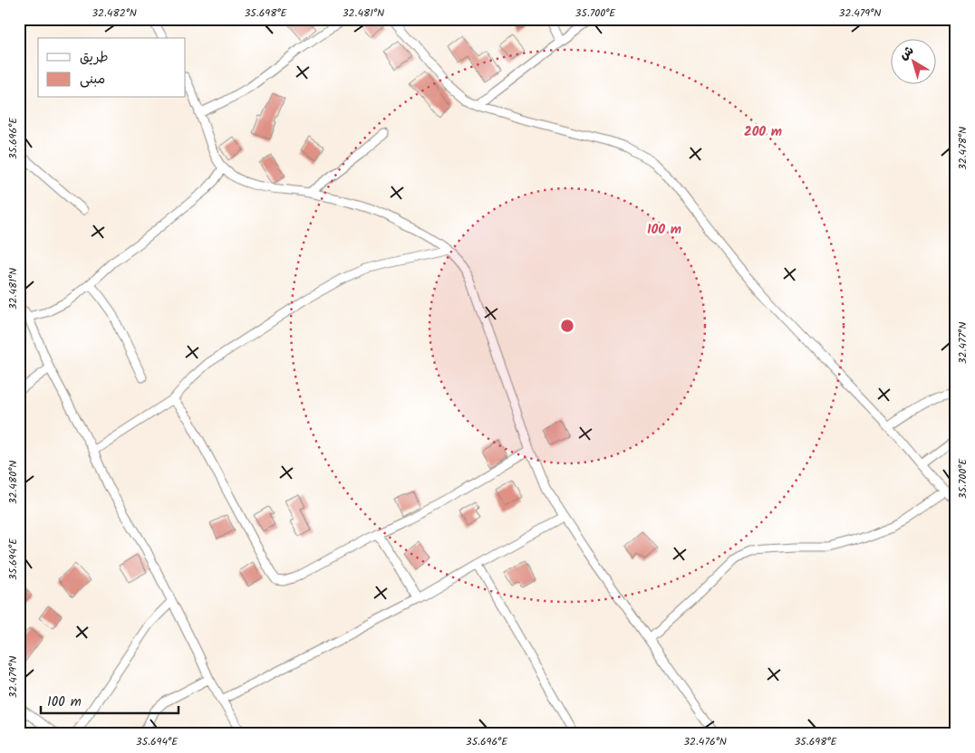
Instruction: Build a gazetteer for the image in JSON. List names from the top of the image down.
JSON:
{
  "legend": ["طريق", "مبنى"],
  "scale_bar": "100 m",
  "north": "top left",
  "coordinates": [
    "32.482°N",
    "35.698°E",
    "32.481°N",
    "35.700°E",
    "32.479°N",
    "35.696°E",
    "32.478°N",
    "32.477°N",
    "32.480°N",
    "35.694°E",
    "32.476°N"
  ],
  "rings": ["200 m", "100 m"]
}
